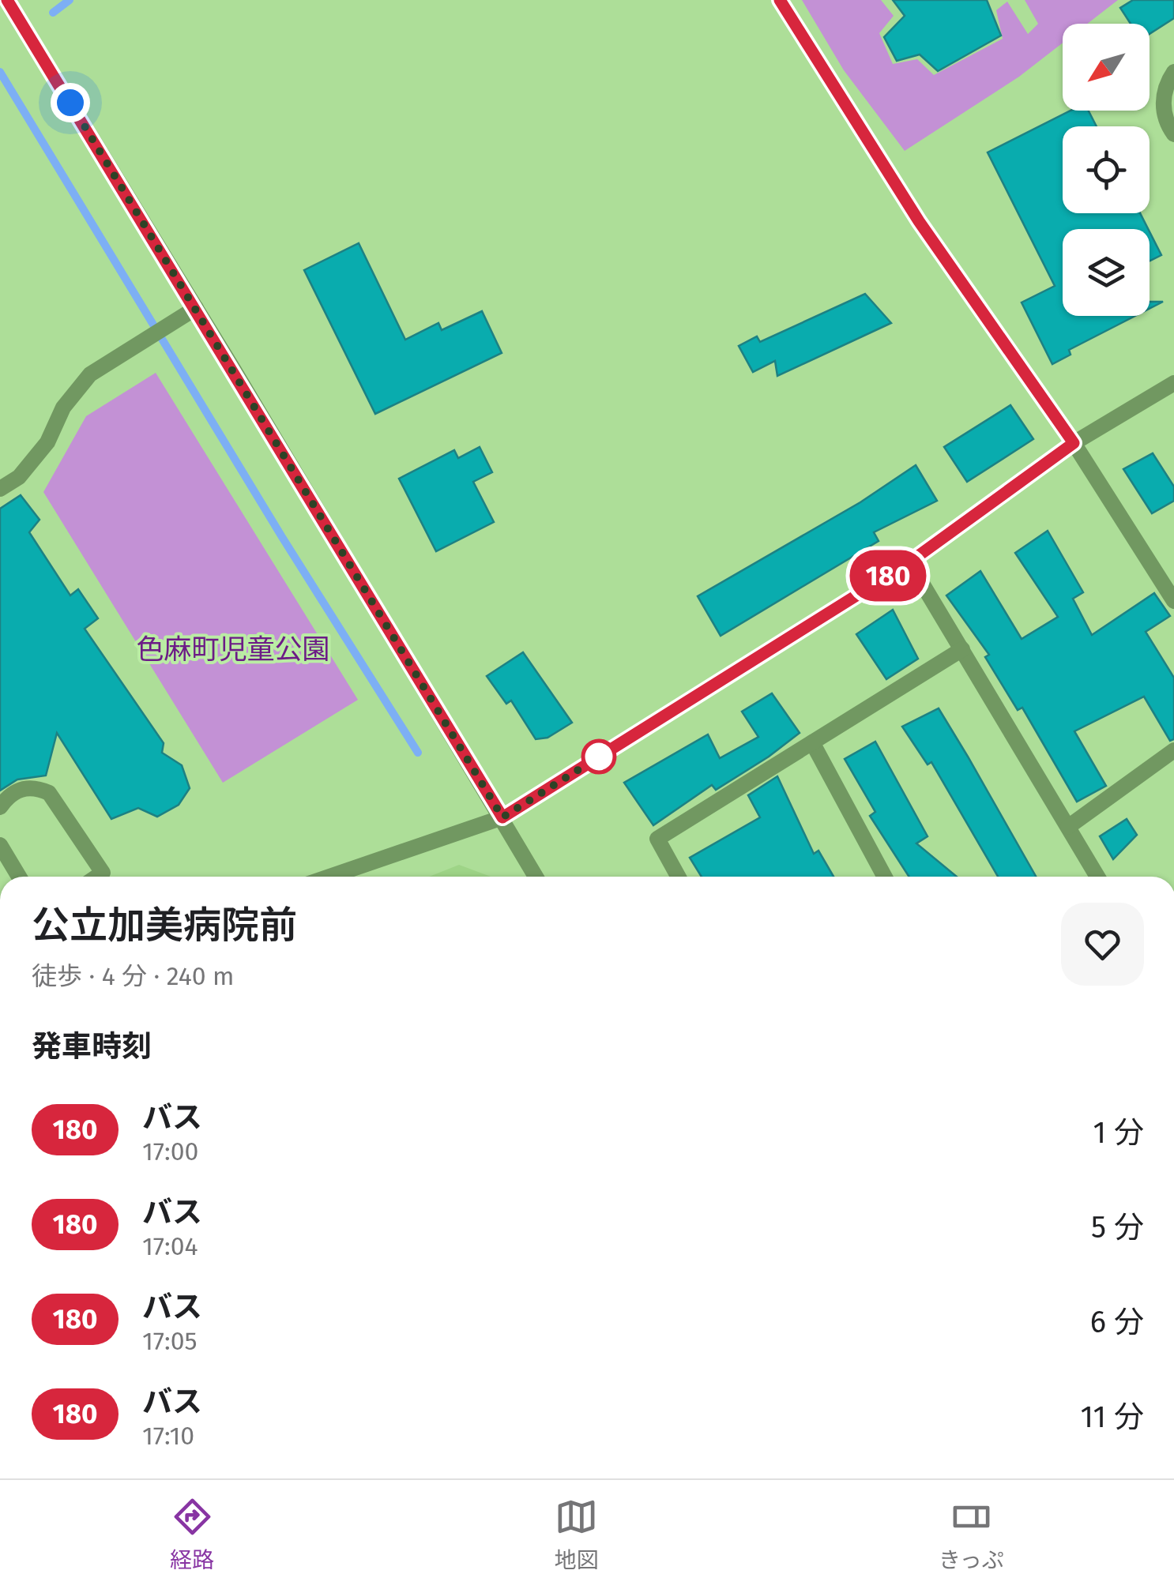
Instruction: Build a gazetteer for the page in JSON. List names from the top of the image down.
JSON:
{
  "parks": ["色麻町児童公園"],
  "lines": ["bus line 180"],
  "north": "bottom left",
  "page": {
    "on_map": "180",
    "heading": [
      ["公立加美病院前", "徒歩 · 4 分 · 240 m"],
      "発車時刻"
    ],
    "list": [
      {
        "mark": "180",
        "name": "バス",
        "note": "17:00",
        "value": "1 分"
      },
      {
        "mark": "180",
        "name": "バス",
        "note": "17:04",
        "value": "5 分"
      },
      {
        "mark": "180",
        "name": "バス",
        "note": "17:05",
        "value": "6 分"
      },
      {
        "mark": "180",
        "name": "バス",
        "note": "17:10",
        "value": "11 分"
      }
    ],
    "tabs": ["経路", "地図", "きっぷ"]
  }
}
